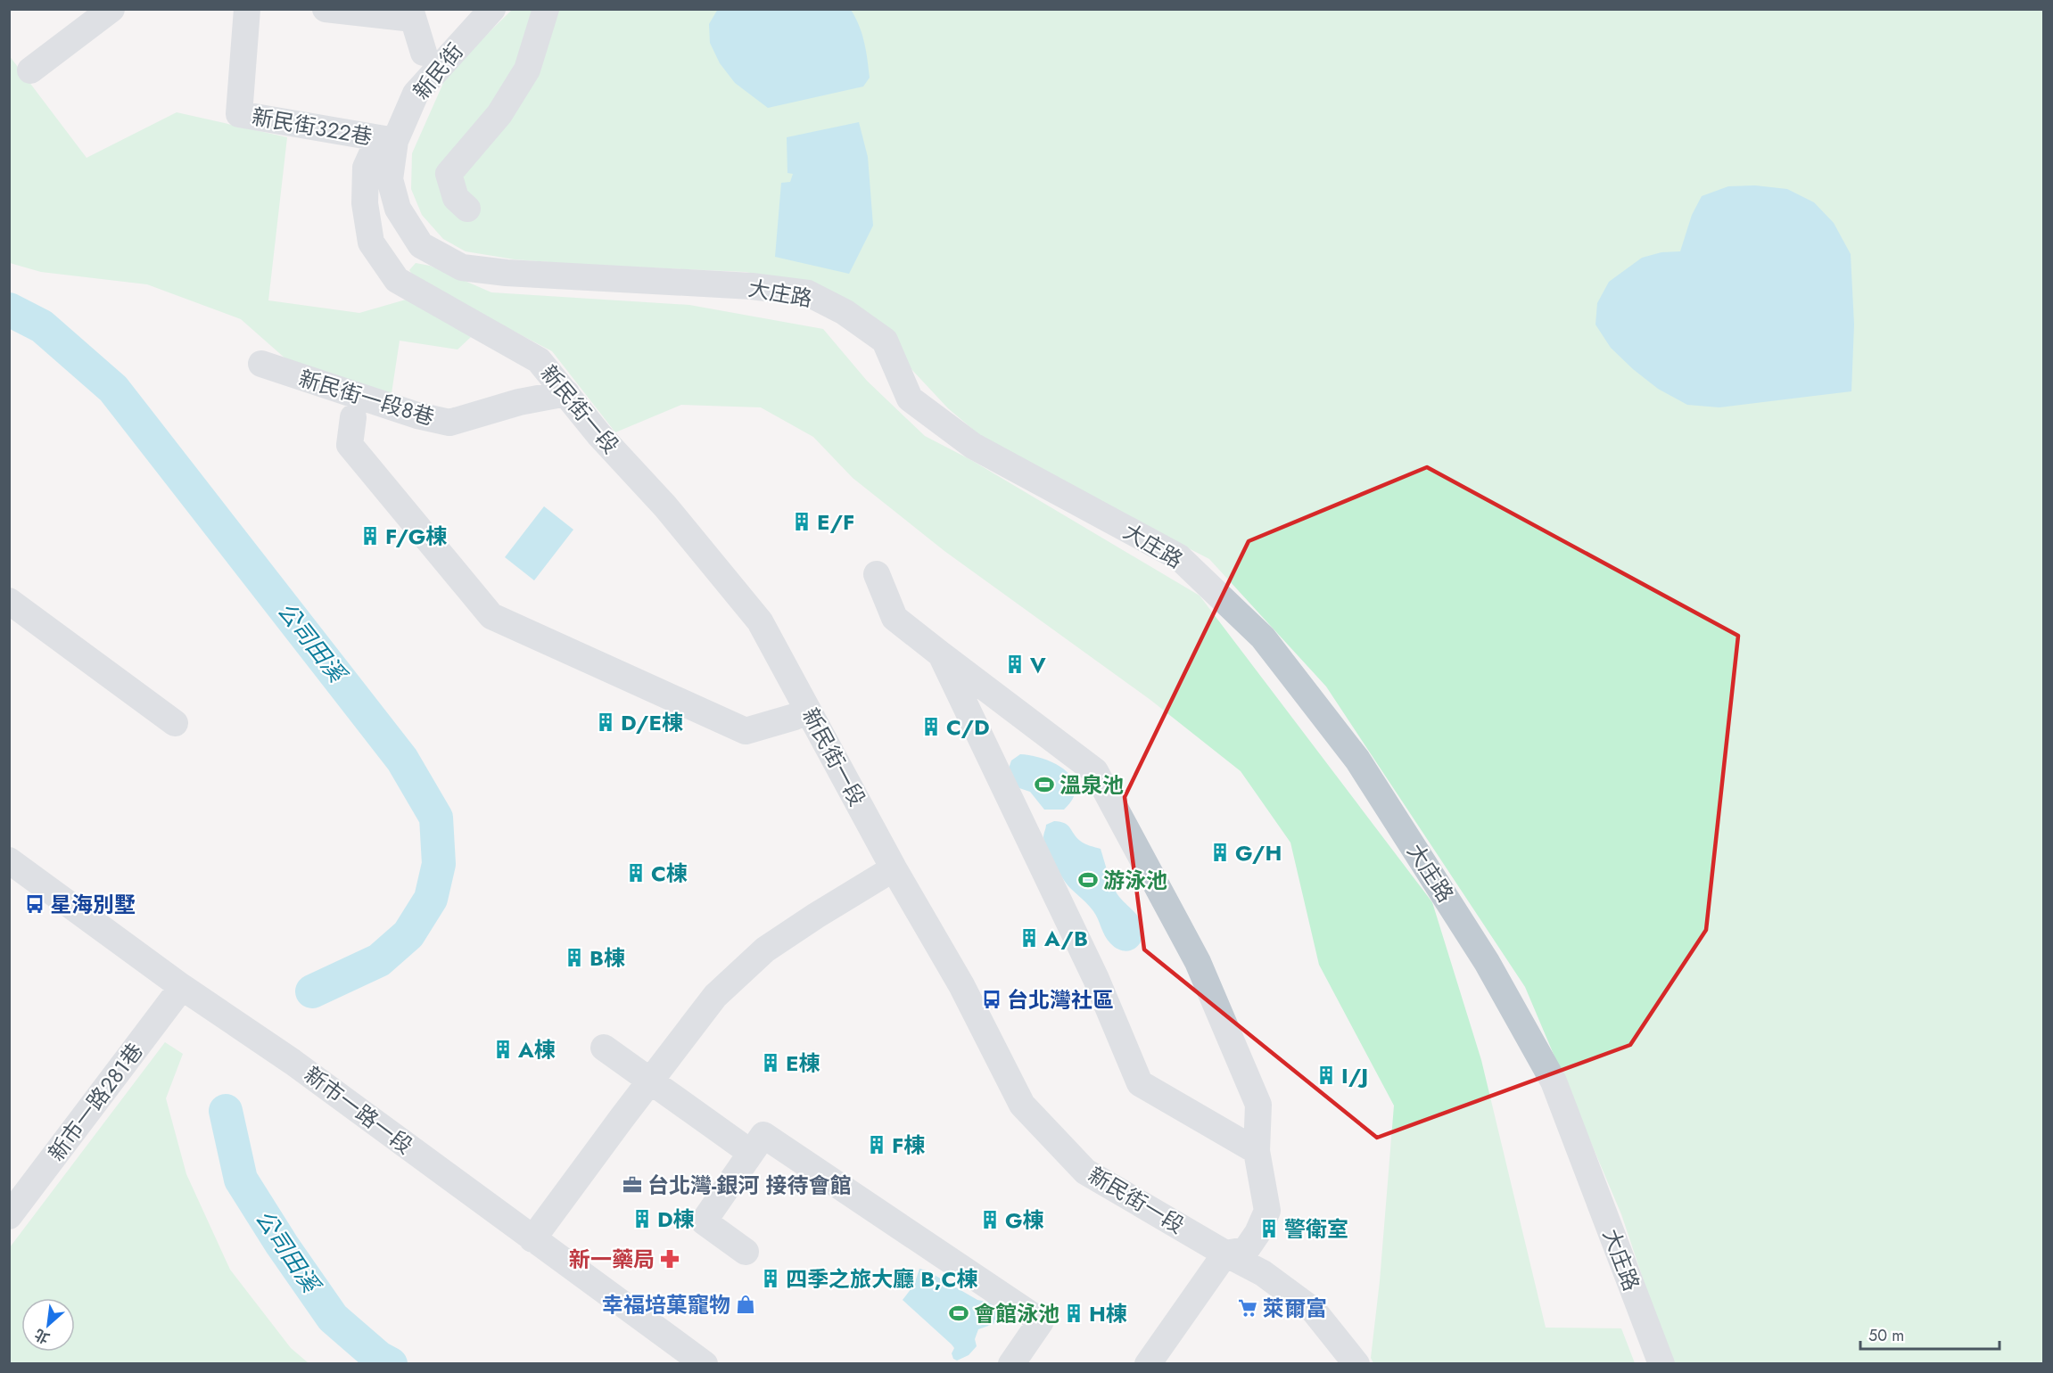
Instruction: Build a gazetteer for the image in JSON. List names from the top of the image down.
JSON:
{
  "streets": {
    "street": [
      "新民街",
      "新民街322巷",
      "大庄路",
      "新民街一段8巷",
      "新民街一段",
      "新市一路281巷",
      "新市一路一段"
    ]
  },
  "crossings": [
    ["新民街", "新民街322巷"],
    ["新民街", "大庄路"],
    ["新民街", "新民街一段"],
    ["新民街322巷", "大庄路"],
    ["新民街322巷", "新民街一段"],
    ["大庄路", "新民街一段"],
    ["新民街一段8巷", "新民街一段"],
    ["新市一路281巷", "新市一路一段"]
  ],
  "water": ["公司田溪"],
  "places": {
    "building": [
      "E/F",
      "F/G棟",
      "V",
      "D/E棟",
      "C/D",
      "G/H",
      "C棟",
      "A/B",
      "B棟",
      "A棟",
      "E棟",
      "I/J",
      "F棟",
      "D棟",
      "G棟",
      "警衛室",
      "四季之旅大廳 B,C棟",
      "H棟"
    ],
    "sports": ["溫泉池", "游泳池", "會館泳池"],
    "bus stop": ["星海別墅", "台北灣社區"],
    "office": ["台北灣-銀河 接待會館"],
    "pharmacy": ["新一藥局"],
    "shop": ["幸福培菓寵物"],
    "supermarket": ["萊爾富"]
  },
  "scale_bar": "50 m",
  "north": "bottom left"
}
